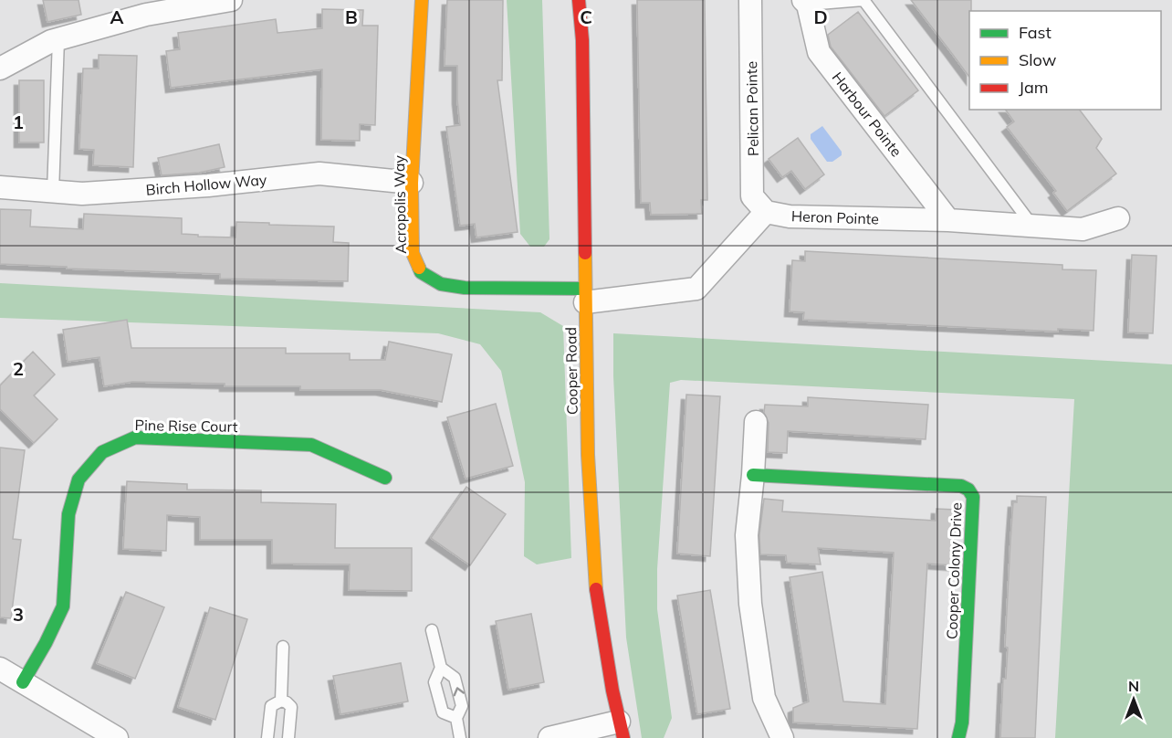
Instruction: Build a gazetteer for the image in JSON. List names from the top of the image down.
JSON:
{
  "streets": {
    "street": [
      "Pelican Pointe",
      "Harbour Pointe",
      "Birch Hollow Way",
      "Acropolis Way",
      "Heron Pointe",
      "Cooper Road",
      "Pine Rise Court",
      "Cooper Colony Drive"
    ]
  },
  "crossings": [
    ["Pelican Pointe", "Heron Pointe"],
    ["Harbour Pointe", "Heron Pointe"],
    ["Birch Hollow Way", "Acropolis Way"],
    ["Acropolis Way", "Cooper Road"]
  ],
  "legend": ["Fast", "Slow", "Jam"],
  "north": "top",
  "grid": {
    "columns": [
      "A",
      "B",
      "C",
      "D"
    ],
    "rows": ["1", "2", "3"]
  }
}
